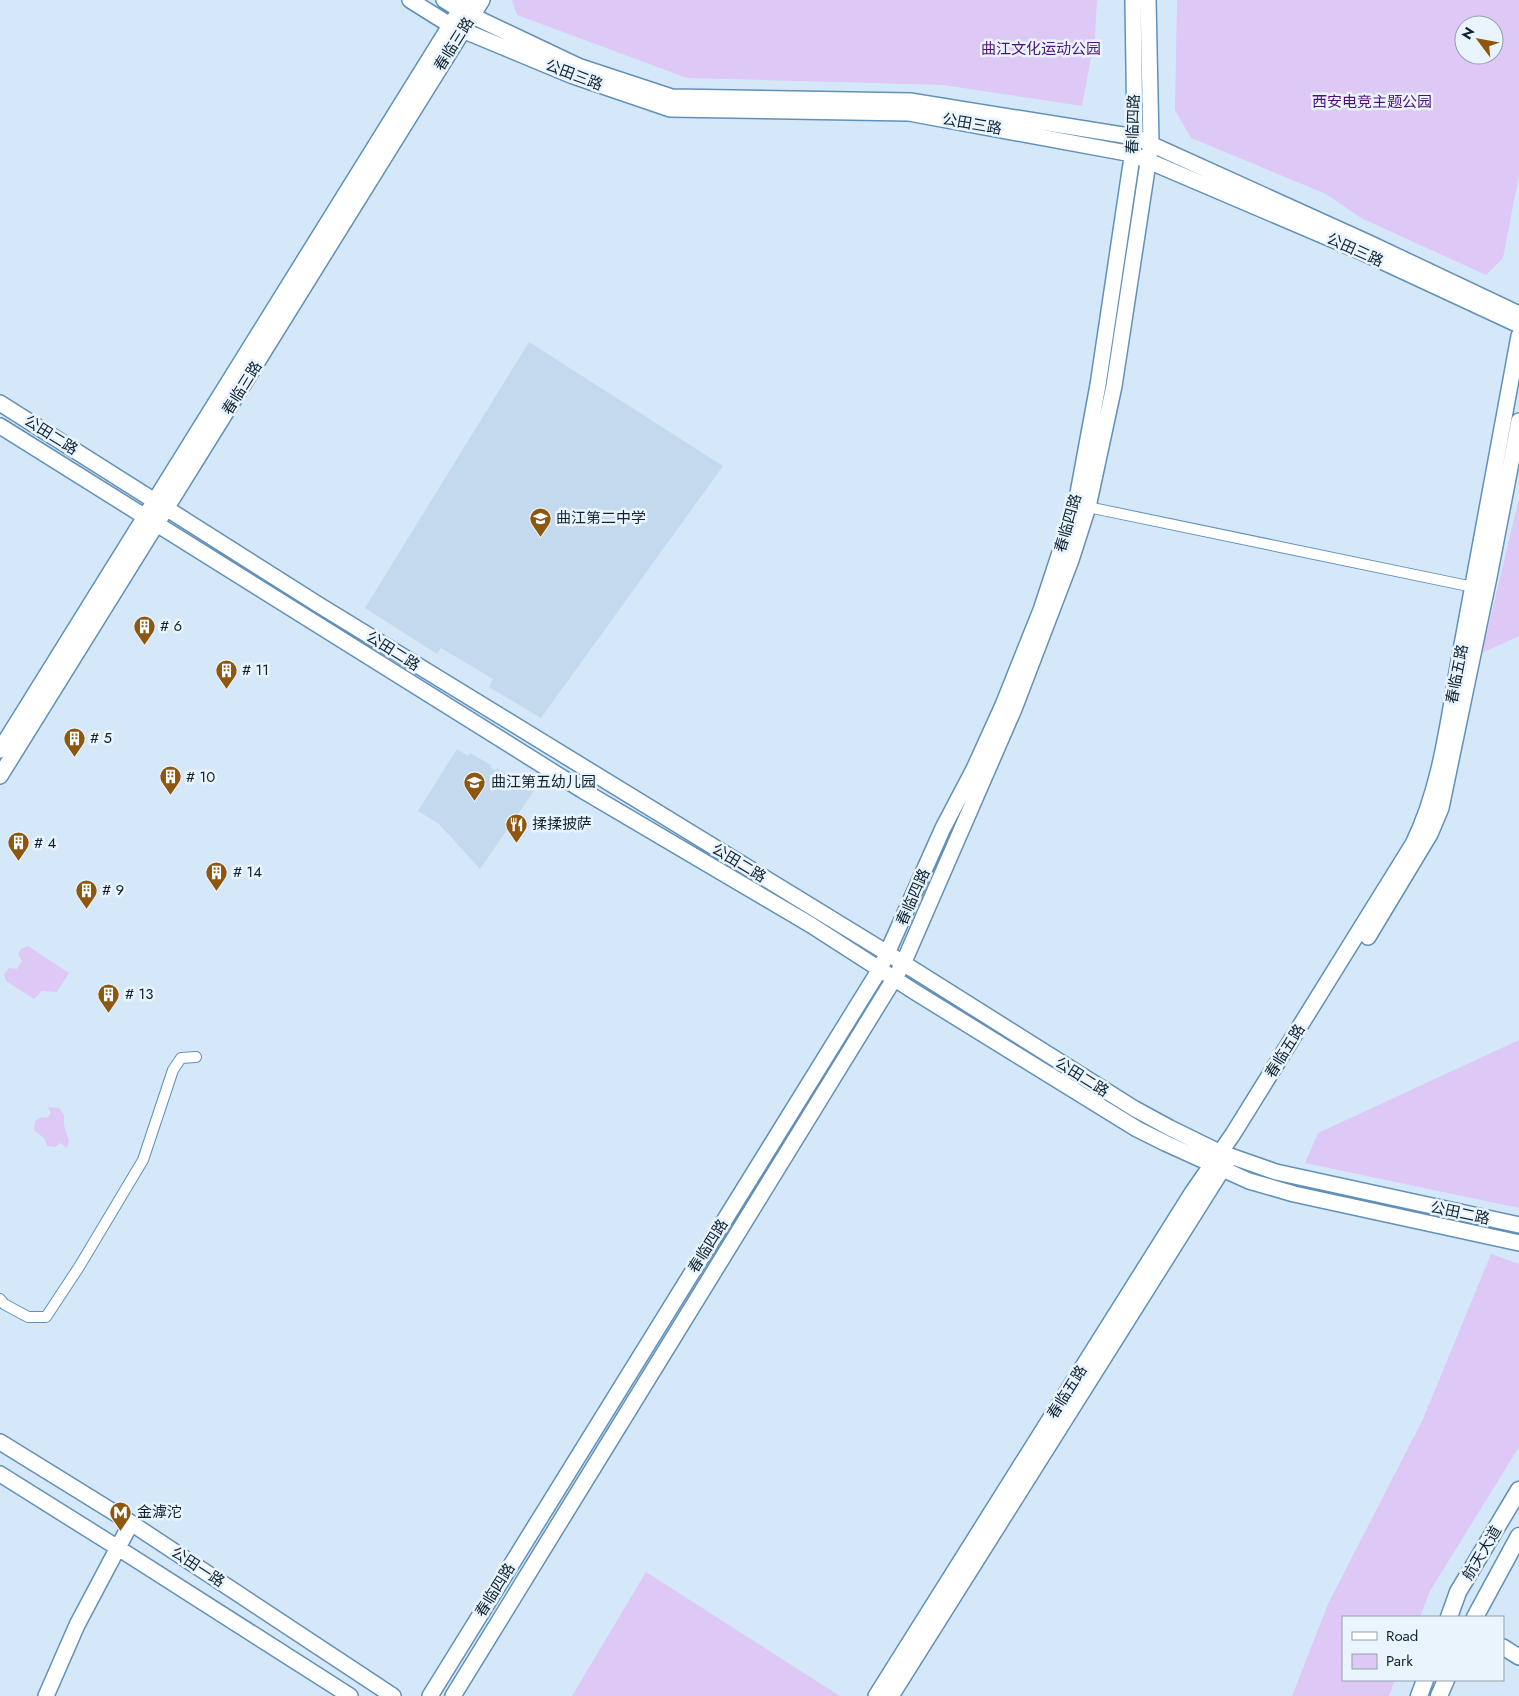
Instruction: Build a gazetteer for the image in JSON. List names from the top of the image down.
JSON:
{
  "streets": {
    "main road": ["航天大道"],
    "street": [
      "春临三路",
      "公田三路",
      "春临四路",
      "公田二路",
      "春临五路",
      "公田一路"
    ]
  },
  "crossings": [
    ["春临三路", "公田三路"],
    ["春临三路", "公田二路"],
    ["公田三路", "春临四路"],
    ["春临四路", "公田二路"],
    ["公田二路", "春临五路"]
  ],
  "parks": ["曲江文化运动公园", "西安电竞主题公园"],
  "places": {
    "school or university": ["曲江第二中学", "曲江第五幼儿园"],
    "building": [
      "# 6",
      "# 11",
      "# 5",
      "# 10",
      "# 4",
      "# 14",
      "# 9",
      "# 13"
    ],
    "restaurant": ["揉揉披萨"],
    "metro station": ["金滹沱"]
  },
  "legend": ["Road", "Park"],
  "north": "top left"
}
